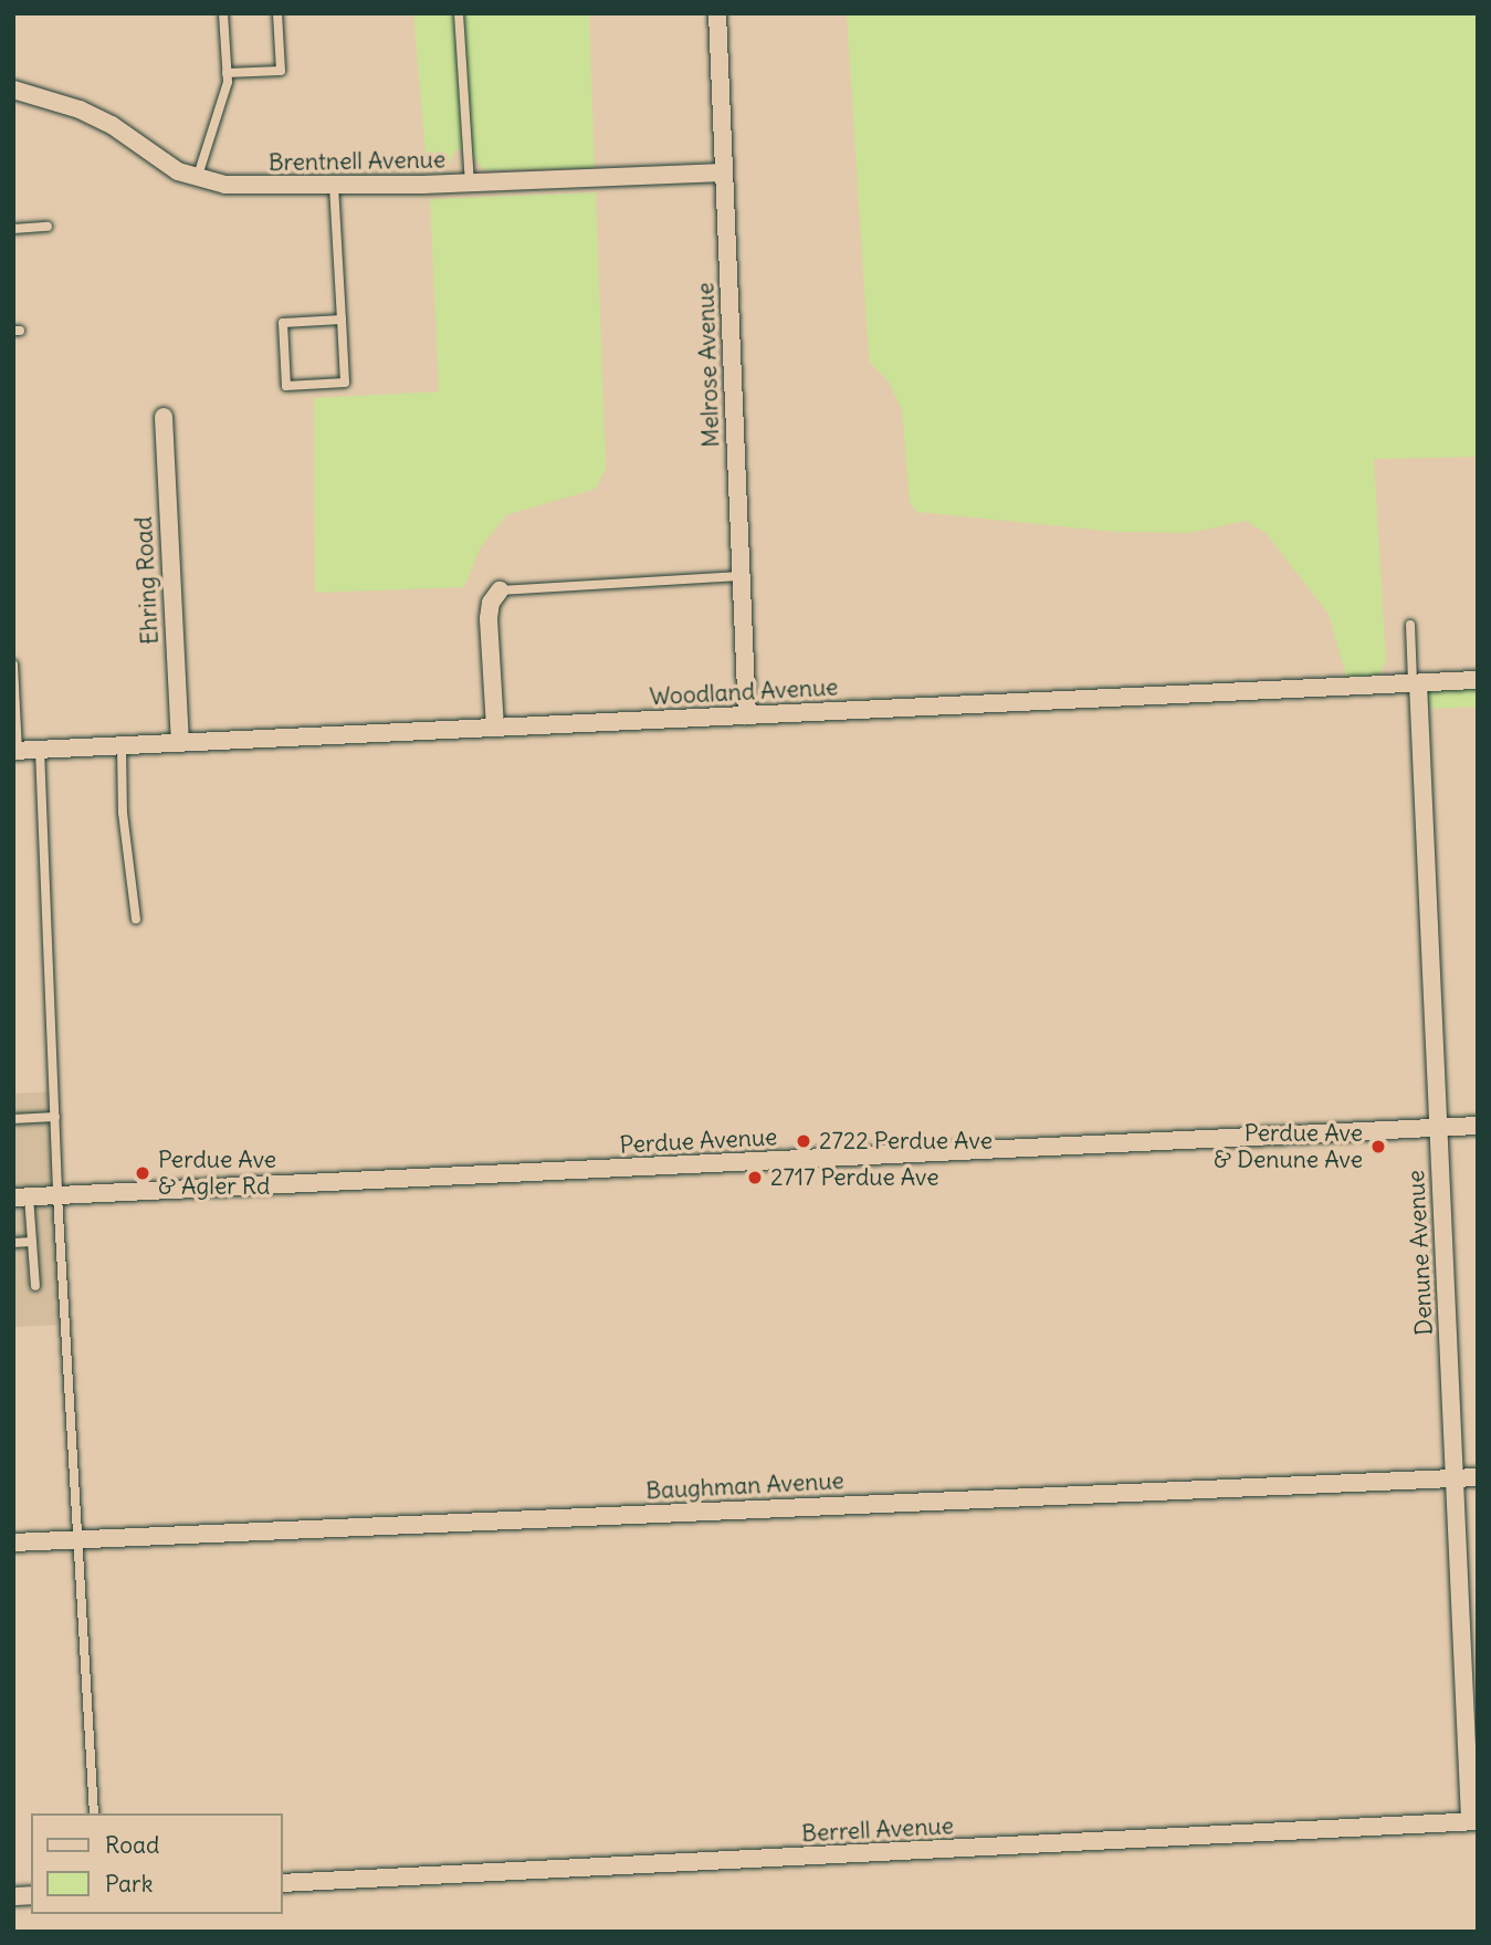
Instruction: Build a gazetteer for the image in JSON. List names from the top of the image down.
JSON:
{
  "streets": {
    "street": [
      "Brentnell Avenue",
      "Melrose Avenue",
      "Ehring Road",
      "Woodland Avenue",
      "Perdue Avenue",
      "Denune Avenue",
      "Baughman Avenue",
      "Berrell Avenue"
    ]
  },
  "crossings": [
    ["Brentnell Avenue", "Melrose Avenue"],
    ["Melrose Avenue", "Woodland Avenue"],
    ["Ehring Road", "Woodland Avenue"],
    ["Woodland Avenue", "Denune Avenue"],
    ["Perdue Avenue", "Denune Avenue"],
    ["Denune Avenue", "Baughman Avenue"],
    ["Denune Avenue", "Berrell Avenue"]
  ],
  "places": [
    "2722 Perdue Ave",
    "Perdue Ave & Denune Ave",
    "Perdue Ave & Agler Rd",
    "2717 Perdue Ave"
  ],
  "legend": ["Road", "Park"]
}
